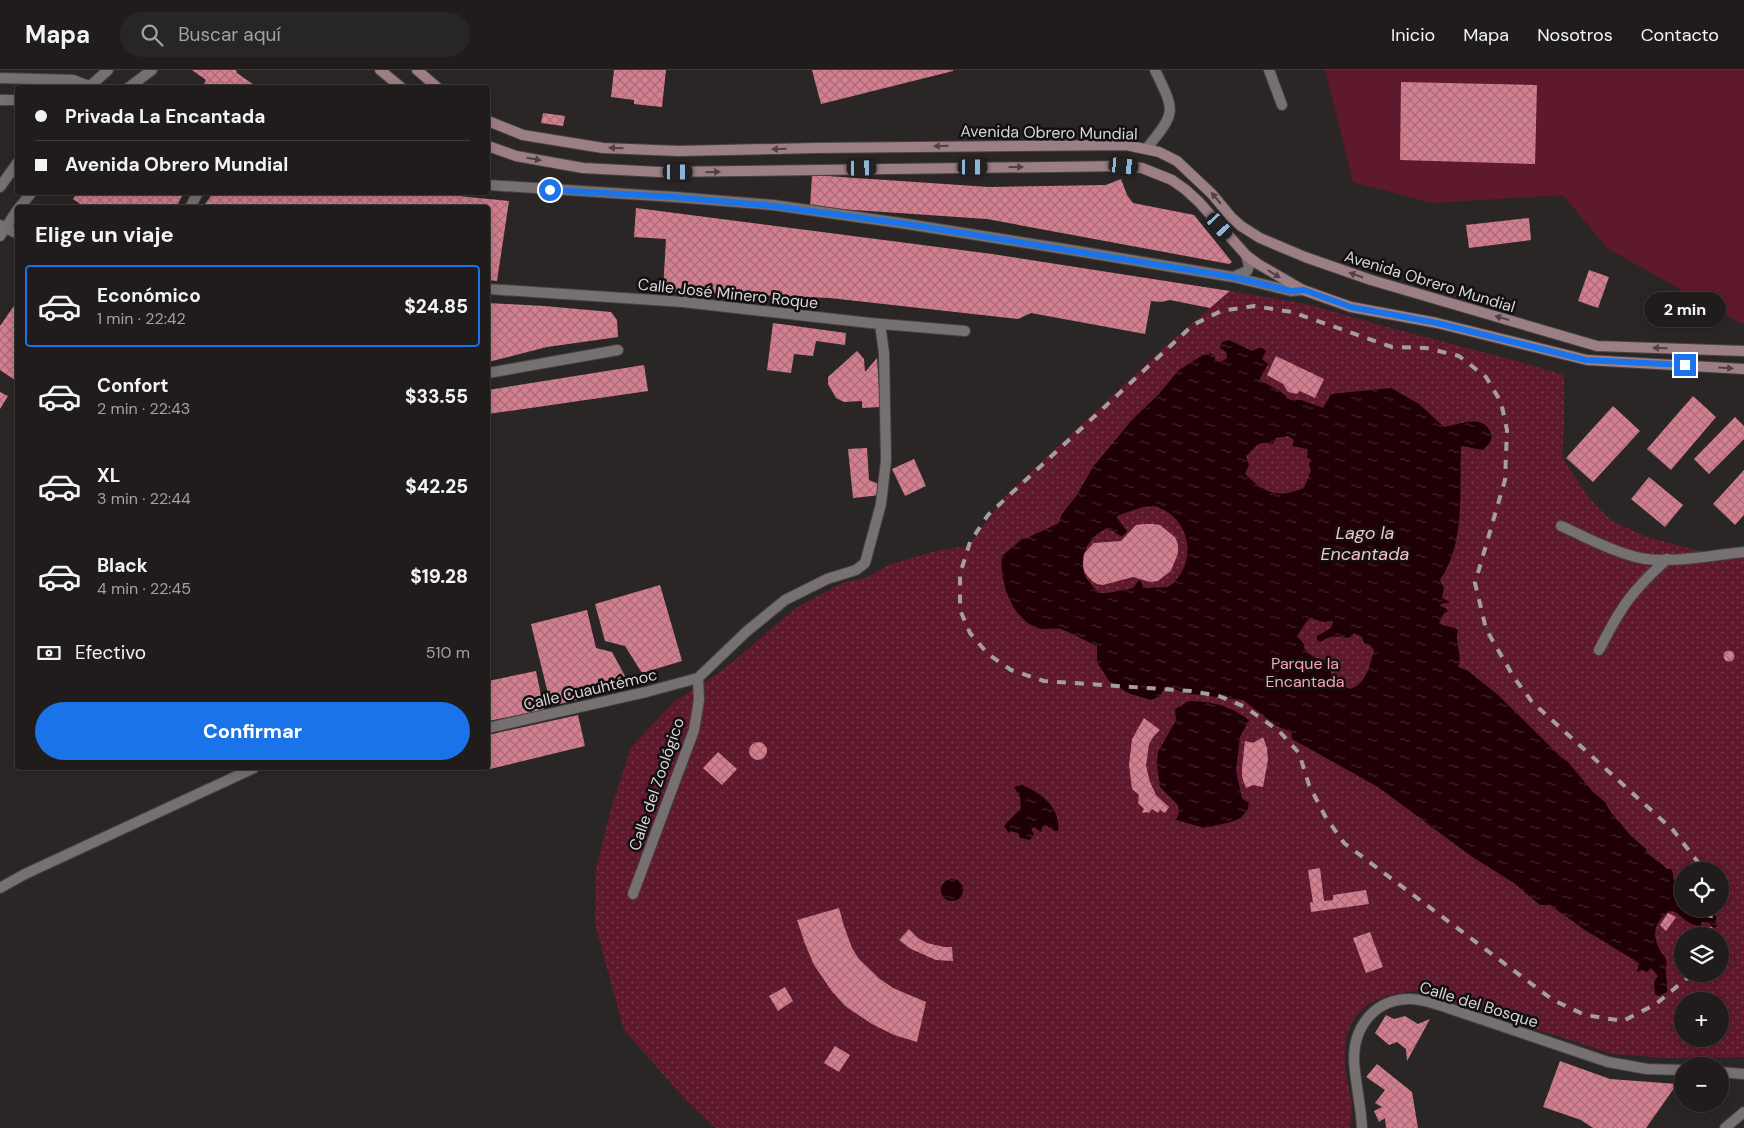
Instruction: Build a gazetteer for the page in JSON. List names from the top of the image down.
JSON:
{
  "streets": {
    "main road": ["Avenida Obrero Mundial"],
    "street": [
      "Calle José Minero Roque",
      "Calle Cuauhtémoc",
      "Calle del Zoológico",
      "Calle del Bosque"
    ]
  },
  "crossings": [
    ["Calle Cuauhtémoc", "Calle del Zoológico"]
  ],
  "water": ["Lago la Encantada"],
  "parks": ["Parque la Encantada"],
  "page": {
    "header": "Mapa",
    "search": "Buscar aquí",
    "nav": [
      "Inicio",
      "Mapa",
      "Nosotros",
      "Contacto"
    ],
    "banner": ["Privada La Encantada", "Avenida Obrero Mundial"],
    "heading": "Elige un viaje",
    "list": [
      {
        "name": "Económico",
        "note": "1 min · 22:42",
        "value": "$24.85"
      },
      {
        "name": "Confort",
        "note": "2 min · 22:43",
        "value": "$33.55"
      },
      {
        "name": "XL",
        "note": "3 min · 22:44",
        "value": "$42.25"
      },
      {
        "name": "Black",
        "note": "4 min · 22:45",
        "value": "$19.28"
      }
    ],
    "bubble": "2 min",
    "pay": ["Efectivo", "510 m"],
    "buttons": "Confirmar",
    "map_buttons": ["+", "−"]
  }
}
